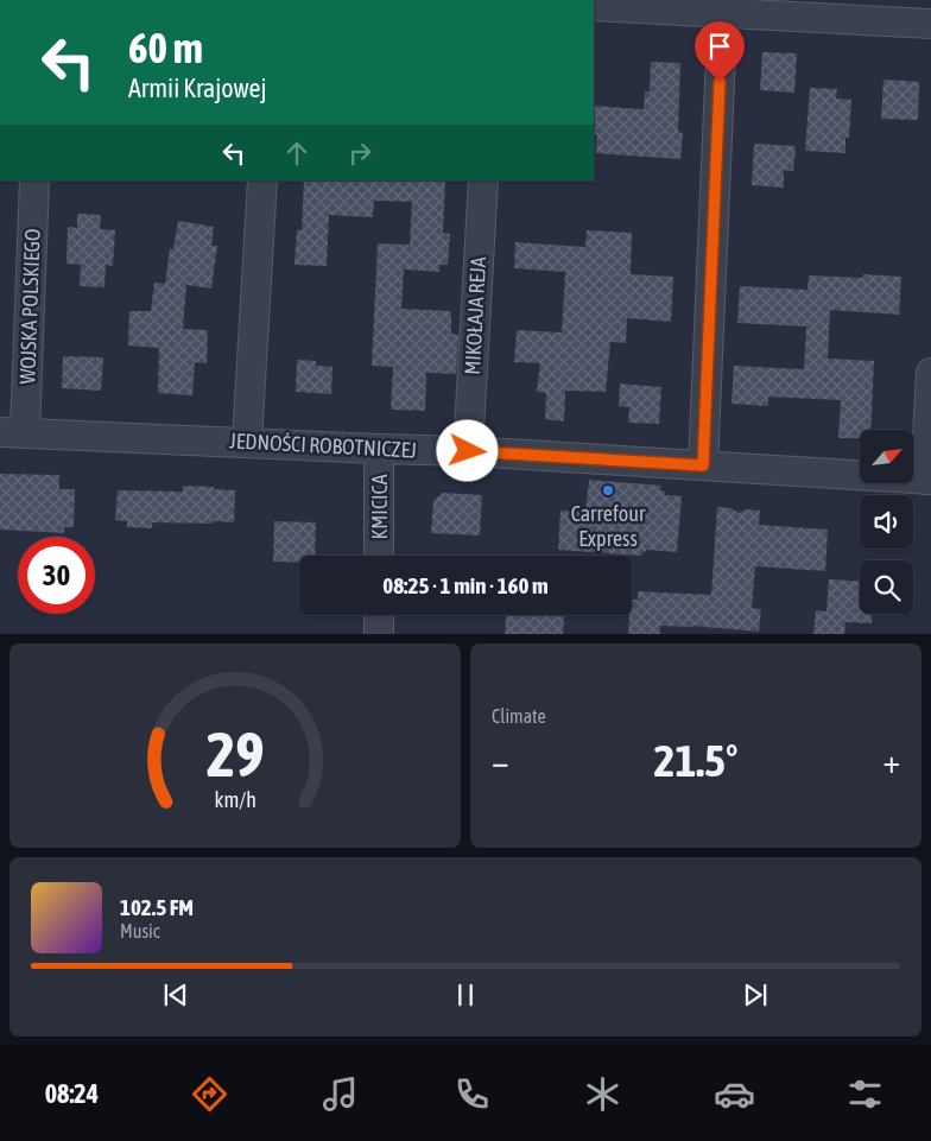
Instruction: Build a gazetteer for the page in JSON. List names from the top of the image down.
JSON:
{
  "streets": {
    "street": [
      "WOJSKA POLSKIEGO",
      "MIKOŁAJA REJA",
      "JEDNOŚCI ROBOTNICZEJ",
      "KMICICA"
    ]
  },
  "crossings": [
    ["WOJSKA POLSKIEGO", "JEDNOŚCI ROBOTNICZEJ"],
    ["MIKOŁAJA REJA", "JEDNOŚCI ROBOTNICZEJ"],
    ["JEDNOŚCI ROBOTNICZEJ", "KMICICA"]
  ],
  "places": ["Carrefour Express"],
  "north": "top right",
  "page": {
    "turn": ["60 m", "Armii Krajowej"],
    "limit": "30",
    "trip": "08:25 · 1 min · 160 m",
    "tile": "Climate",
    "heat": ["−", "21.5°", "+"],
    "song": ["102.5 FM", "Music"],
    "tabs": "08:24",
    "gauge": ["29", "km/h"]
  }
}
